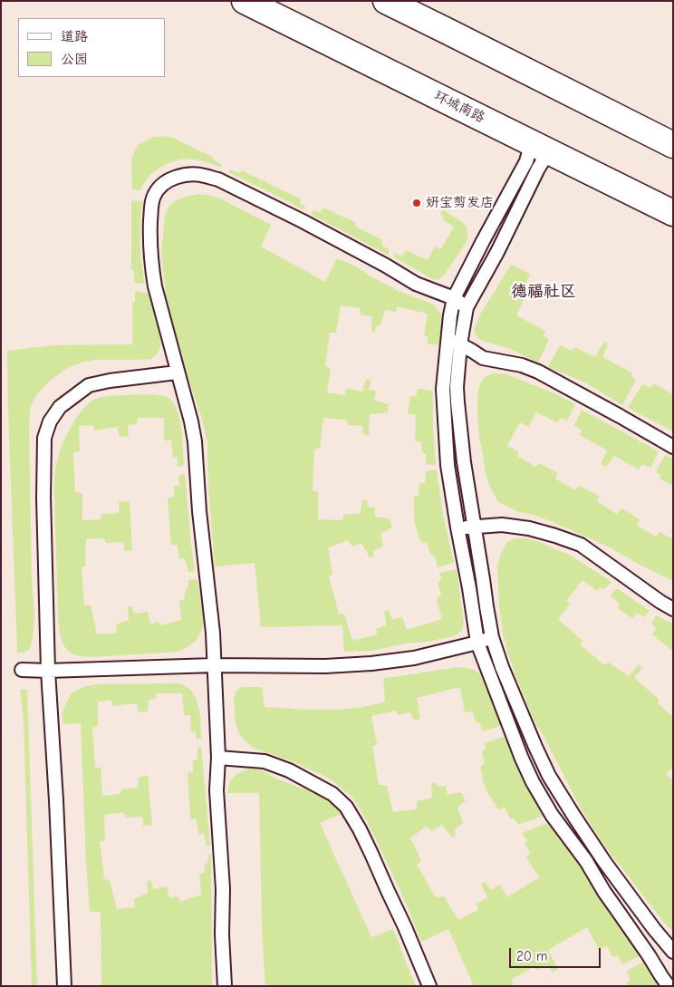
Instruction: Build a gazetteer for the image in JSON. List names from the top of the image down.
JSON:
{
  "streets": {
    "main road": ["环城南路"]
  },
  "districts": ["德福社区"],
  "places": ["妍宝剪发店"],
  "legend": ["道路", "公园"],
  "scale_bar": "20 m"
}
